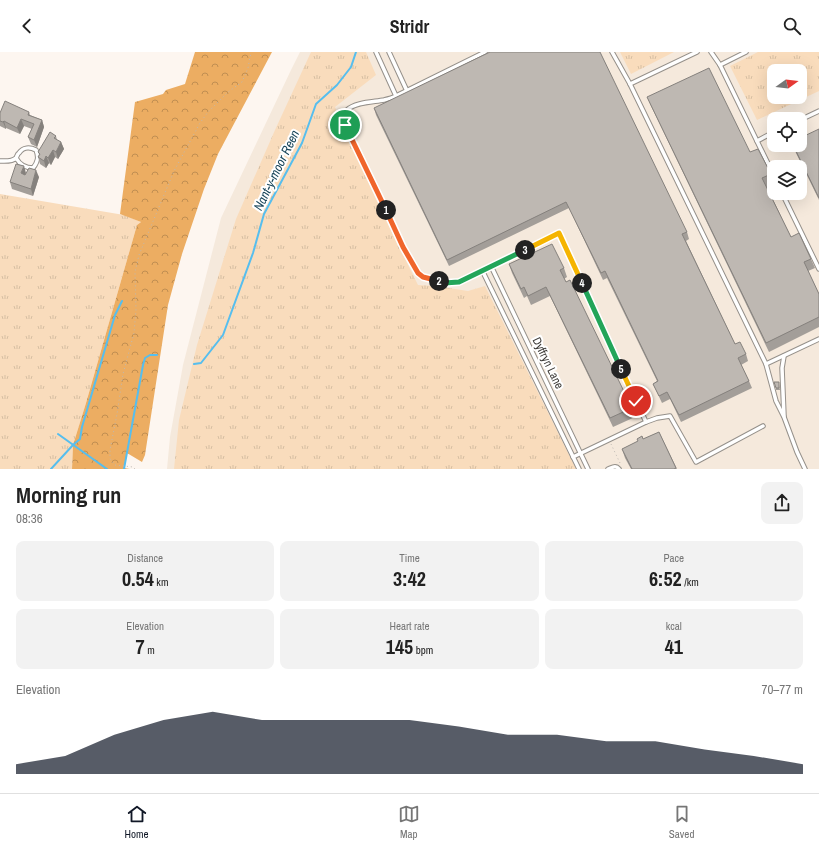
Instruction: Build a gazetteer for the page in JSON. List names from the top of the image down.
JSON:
{
  "streets": {
    "lane": ["Dyffryn Lane"]
  },
  "water": ["Nant-y-moor Reen"],
  "north": "right",
  "page": {
    "header": "Stridr",
    "pins": [
      "1",
      "3",
      "2",
      "4",
      "5"
    ],
    "heading": ["Morning run", "08:36"],
    "stats": [
      ["Distance", "0.54 km"],
      ["Time", "3:42"],
      ["Pace", "6:52 /km"],
      ["Elevation", "7 m"],
      ["Heart rate", "145 bpm"],
      ["kcal", "41"]
    ],
    "chart": ["Elevation", "70–77 m"],
    "tabs": ["Home", "Map", "Saved"]
  }
}
